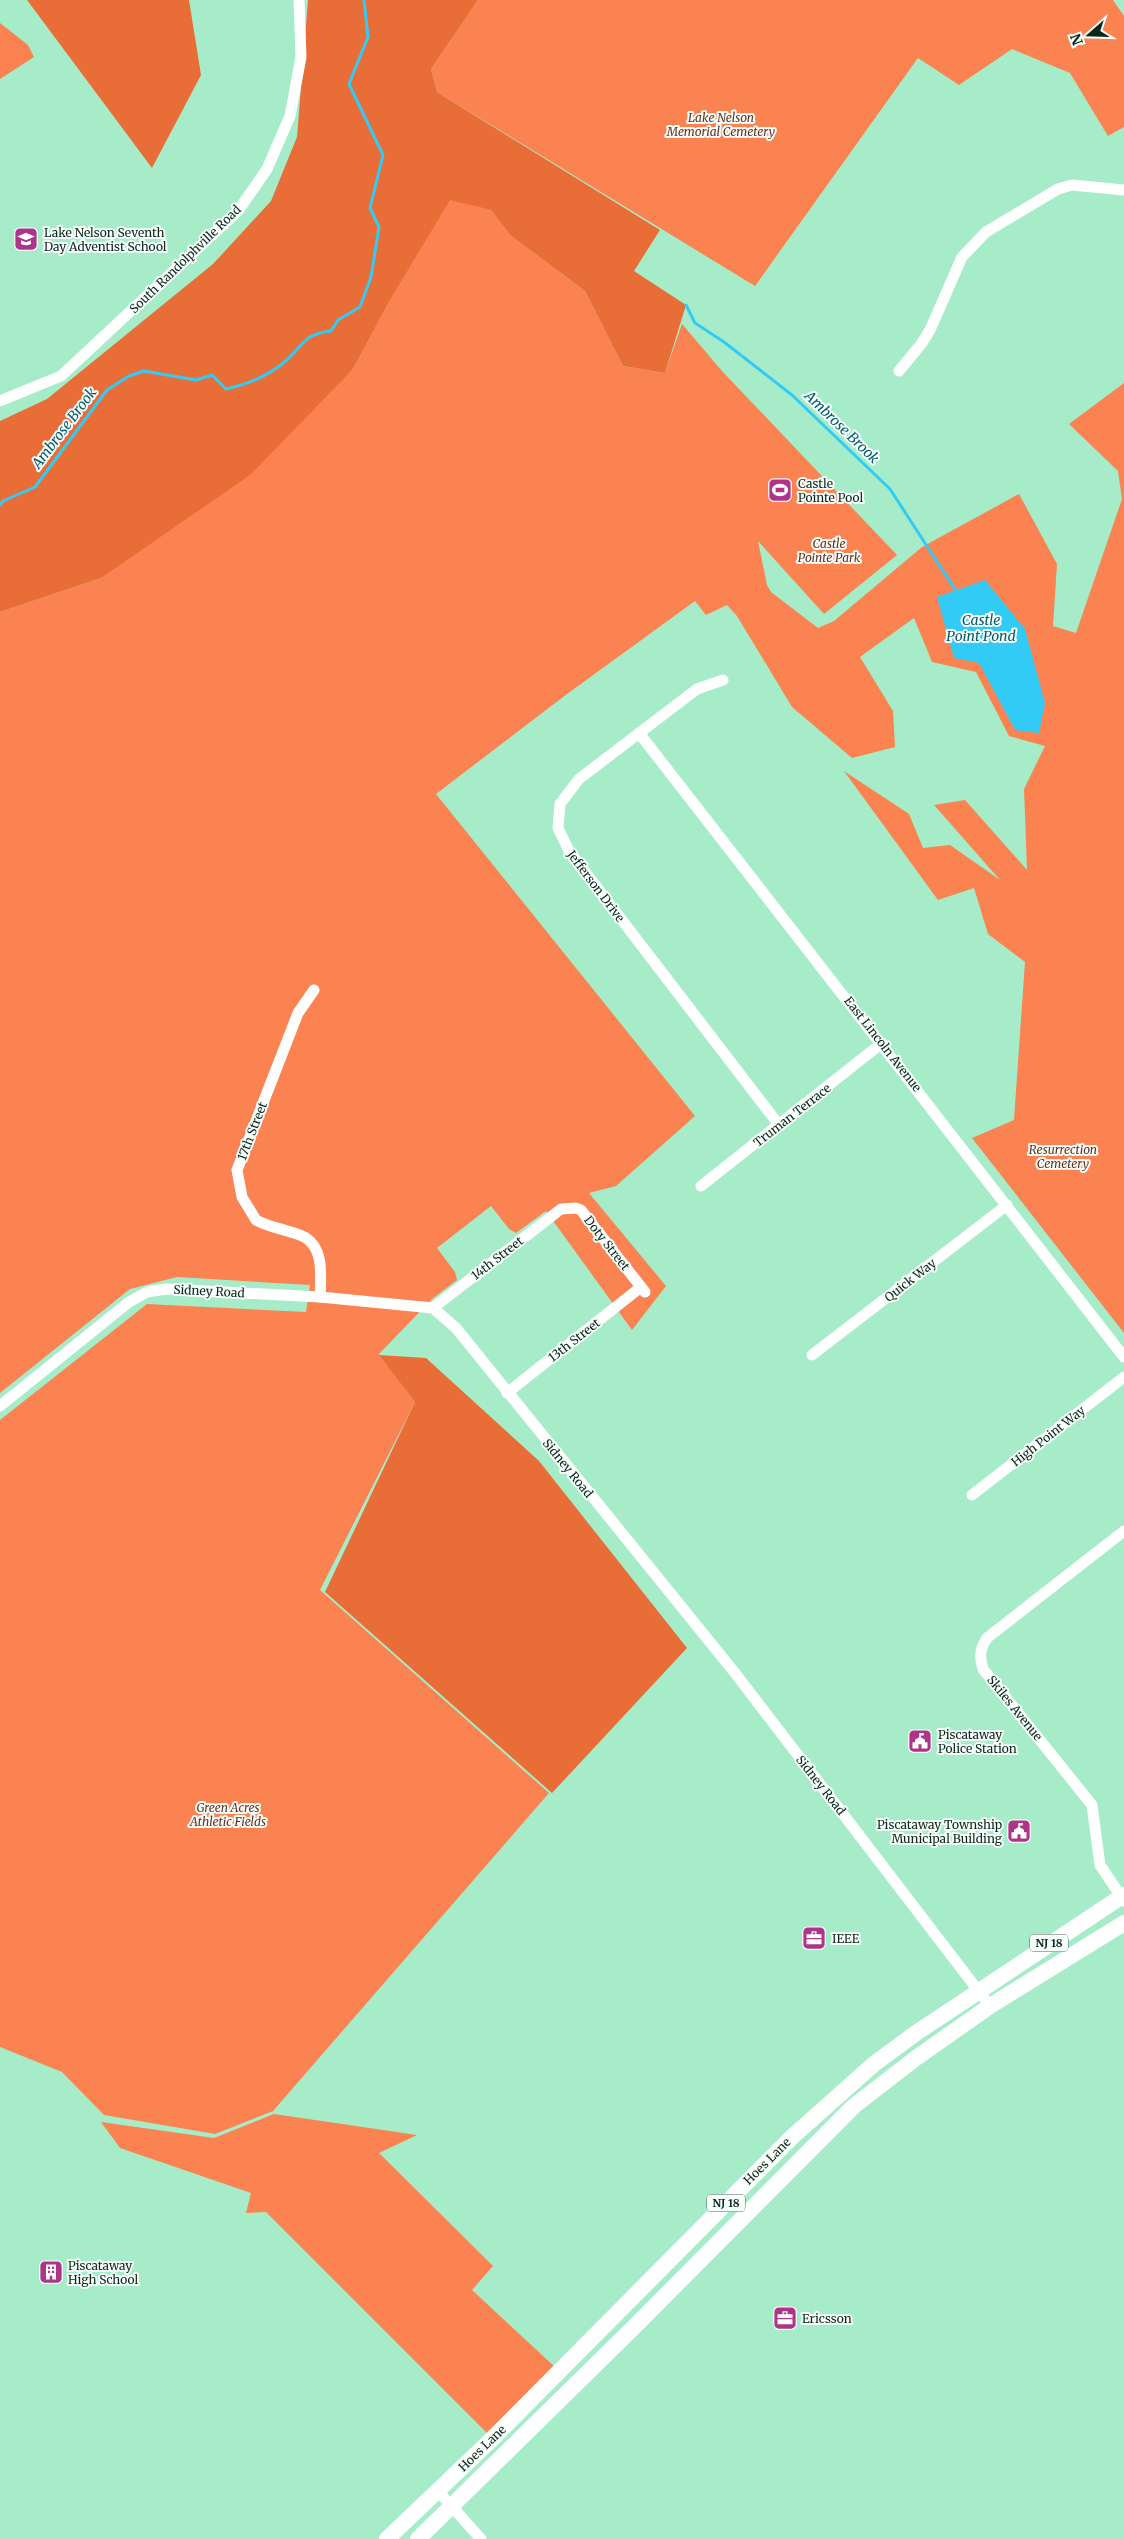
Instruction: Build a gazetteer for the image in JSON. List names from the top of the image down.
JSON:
{
  "streets": {
    "highway": ["NJ 18", "Hoes Lane"],
    "street": [
      "South Randolphville Road",
      "Jefferson Drive",
      "East Lincoln Avenue",
      "Truman Terrace",
      "17th Street",
      "Doty Street",
      "14th Street",
      "Quick Way",
      "Sidney Road",
      "13th Street",
      "High Point Way",
      "Skiles Avenue"
    ]
  },
  "crossings": [
    ["Jefferson Drive", "East Lincoln Avenue"],
    ["Jefferson Drive", "Truman Terrace"],
    ["East Lincoln Avenue", "Truman Terrace"],
    ["East Lincoln Avenue", "Quick Way"],
    ["17th Street", "Sidney Road"],
    ["Doty Street", "14th Street"],
    ["Doty Street", "13th Street"],
    ["14th Street", "Sidney Road"],
    ["Sidney Road", "13th Street"],
    ["Sidney Road", "Hoes Lane"],
    ["Skiles Avenue", "Hoes Lane"]
  ],
  "water": ["Ambrose Brook", "Castle Point Pond"],
  "parks": [
    "Lake Nelson Memorial Cemetery",
    "Castle Pointe Park",
    "Resurrection Cemetery",
    "Green Acres Athletic Fields"
  ],
  "places": {
    "school or university": ["Lake Nelson Seventh Day Adventist School"],
    "sports": ["Castle Pointe Pool"],
    "public building": ["Piscataway Police Station", "Piscataway Township Municipal Building"],
    "office": ["IEEE", "Ericsson"],
    "building": ["Piscataway High School"]
  },
  "north": "left"
}
